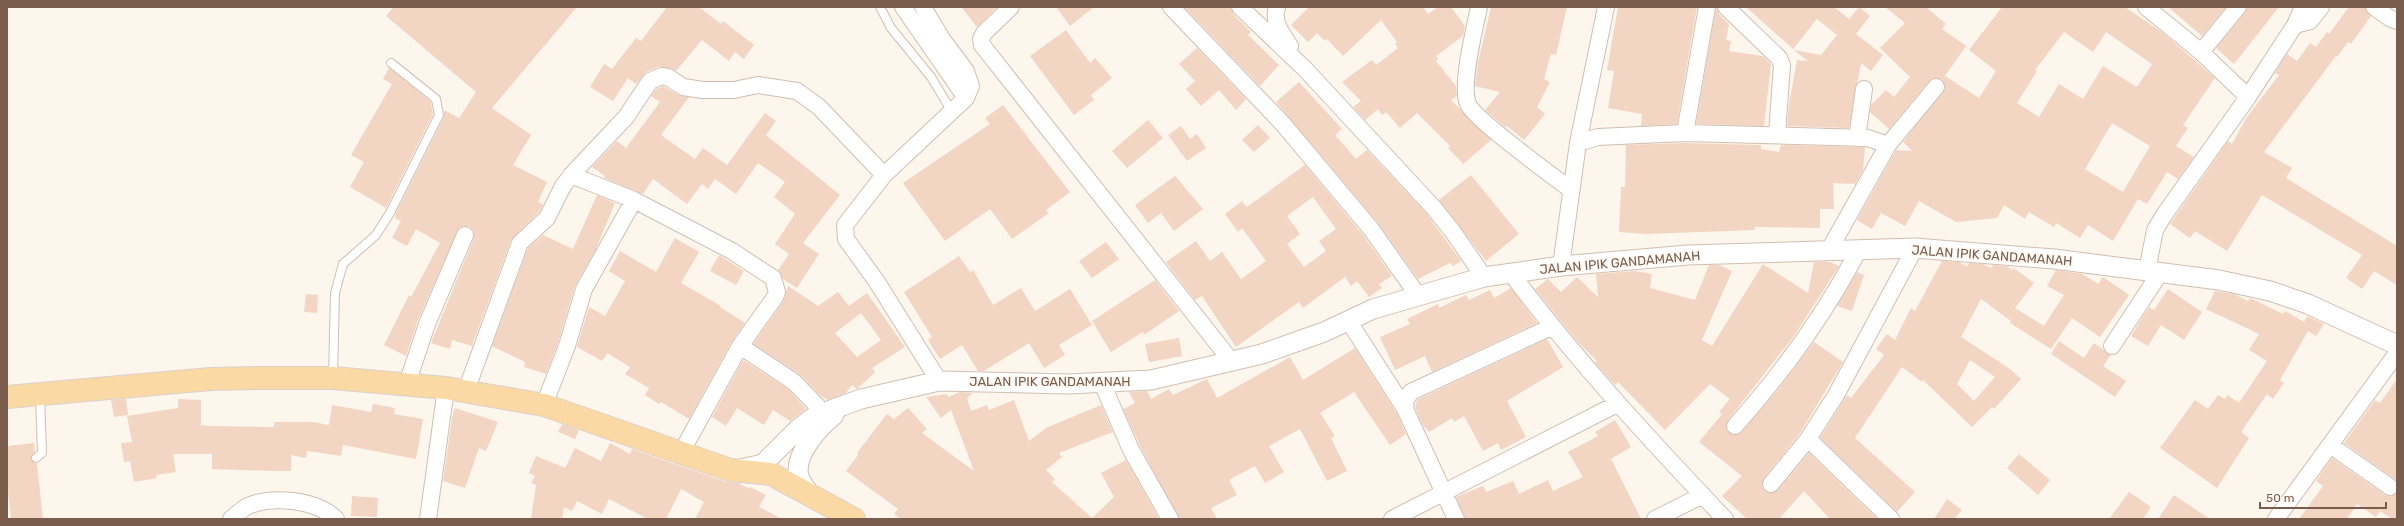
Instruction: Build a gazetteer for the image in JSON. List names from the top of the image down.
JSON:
{
  "streets": {
    "street": ["JALAN IPIK GANDAMANAH"]
  },
  "scale_bar": "50 m"
}
